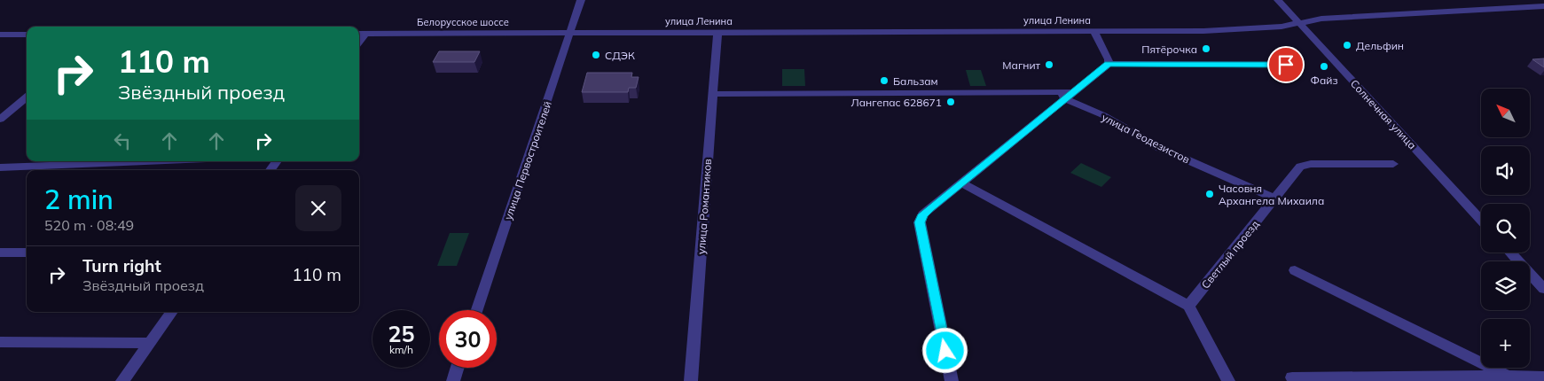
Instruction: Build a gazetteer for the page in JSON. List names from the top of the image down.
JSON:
{
  "streets": {
    "street": [
      "улица Ленина",
      "Белорусское шоссе",
      "Солнечная улица",
      "улица Геодезистов",
      "улица Первостроителей",
      "улица Романтиков",
      "Светлый проезд"
    ]
  },
  "crossings": [
    ["улица Ленина", "Белорусское шоссе"],
    ["улица Ленина", "Солнечная улица"],
    ["улица Ленина", "улица Первостроителей"],
    ["улица Ленина", "улица Романтиков"],
    ["Белорусское шоссе", "улица Первостроителей"],
    ["улица Геодезистов", "Светлый проезд"]
  ],
  "places": [
    "Дельфин",
    "Пятёрочка",
    "СДЭК",
    "Магнит",
    "Файз",
    "Бальзам",
    "Лангепас 628671",
    "Часовня Архангела Михаила"
  ],
  "north": "top left",
  "page": {
    "turn": ["110 m", "Звёздный проезд"],
    "map_buttons": "+",
    "heading": ["2 min", "520 m · 08:49"],
    "list": [
      {
        "name": "Turn right",
        "note": "Звёздный проезд",
        "value": "110 m"
      }
    ],
    "speed": "25 km/h",
    "limit": "30"
  }
}
